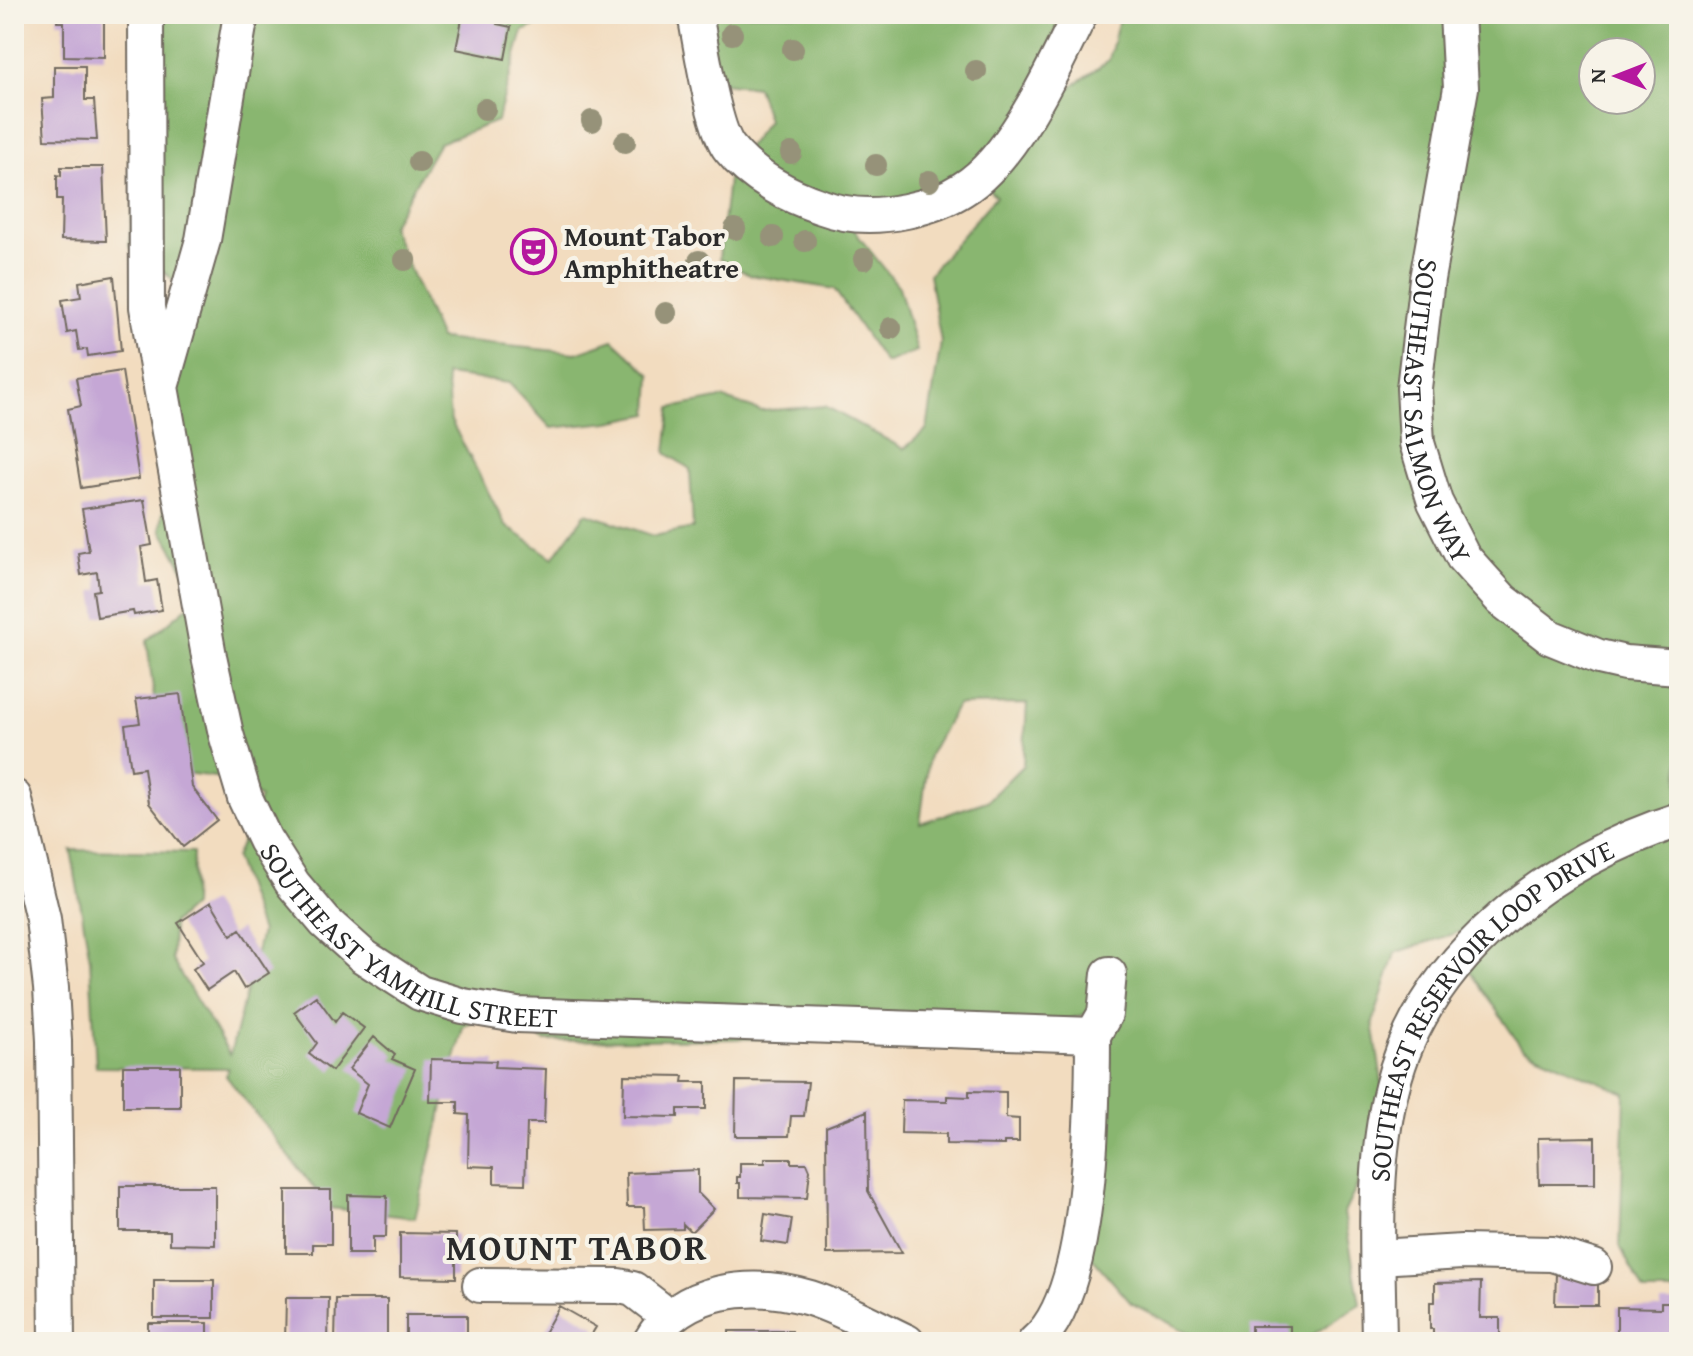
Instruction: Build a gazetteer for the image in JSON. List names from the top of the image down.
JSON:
{
  "streets": {
    "street": ["SOUTHEAST SALMON WAY", "SOUTHEAST YAMHILL STREET", "SOUTHEAST RESERVOIR LOOP DRIVE"]
  },
  "districts": ["MOUNT TABOR"],
  "places": {
    "theatre": ["Mount Tabor Amphitheatre"]
  },
  "north": "left"
}
